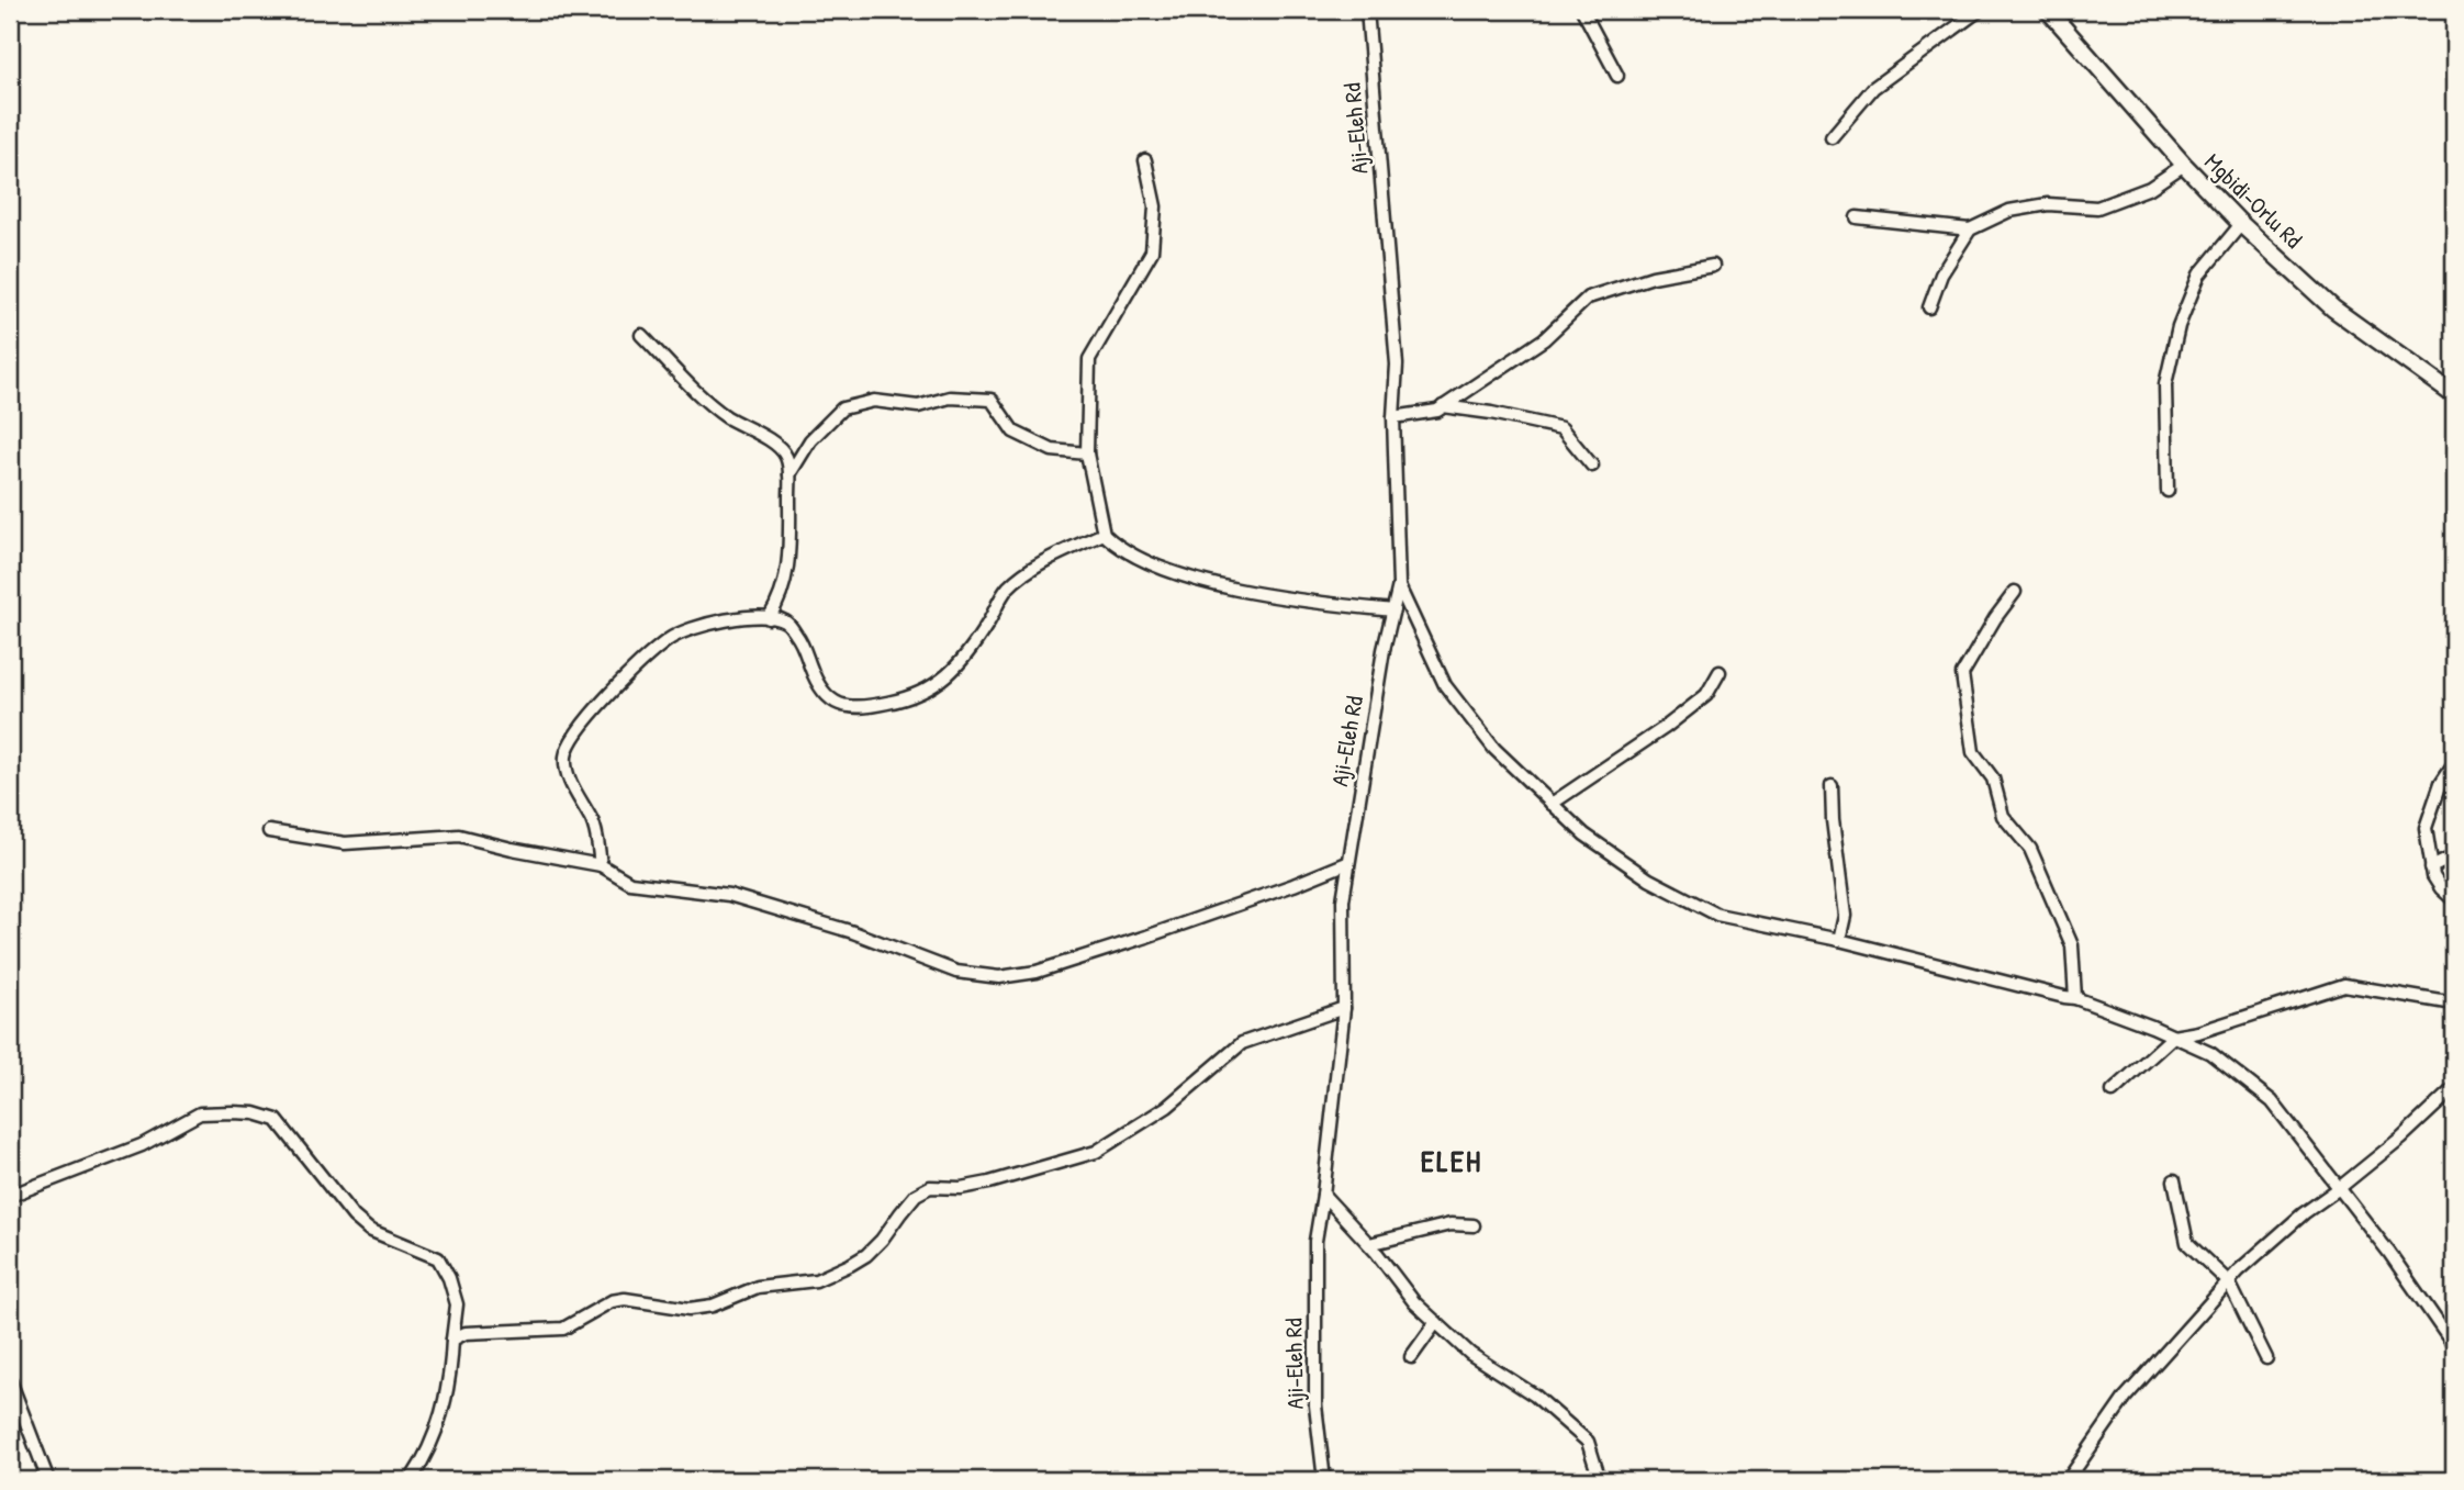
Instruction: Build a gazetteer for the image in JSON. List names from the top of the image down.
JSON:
{
  "streets": {
    "main road": ["Mgbidi-Orlu Rd"],
    "street": ["Aji-Eleh Rd"]
  },
  "districts": ["ELEH"]
}
